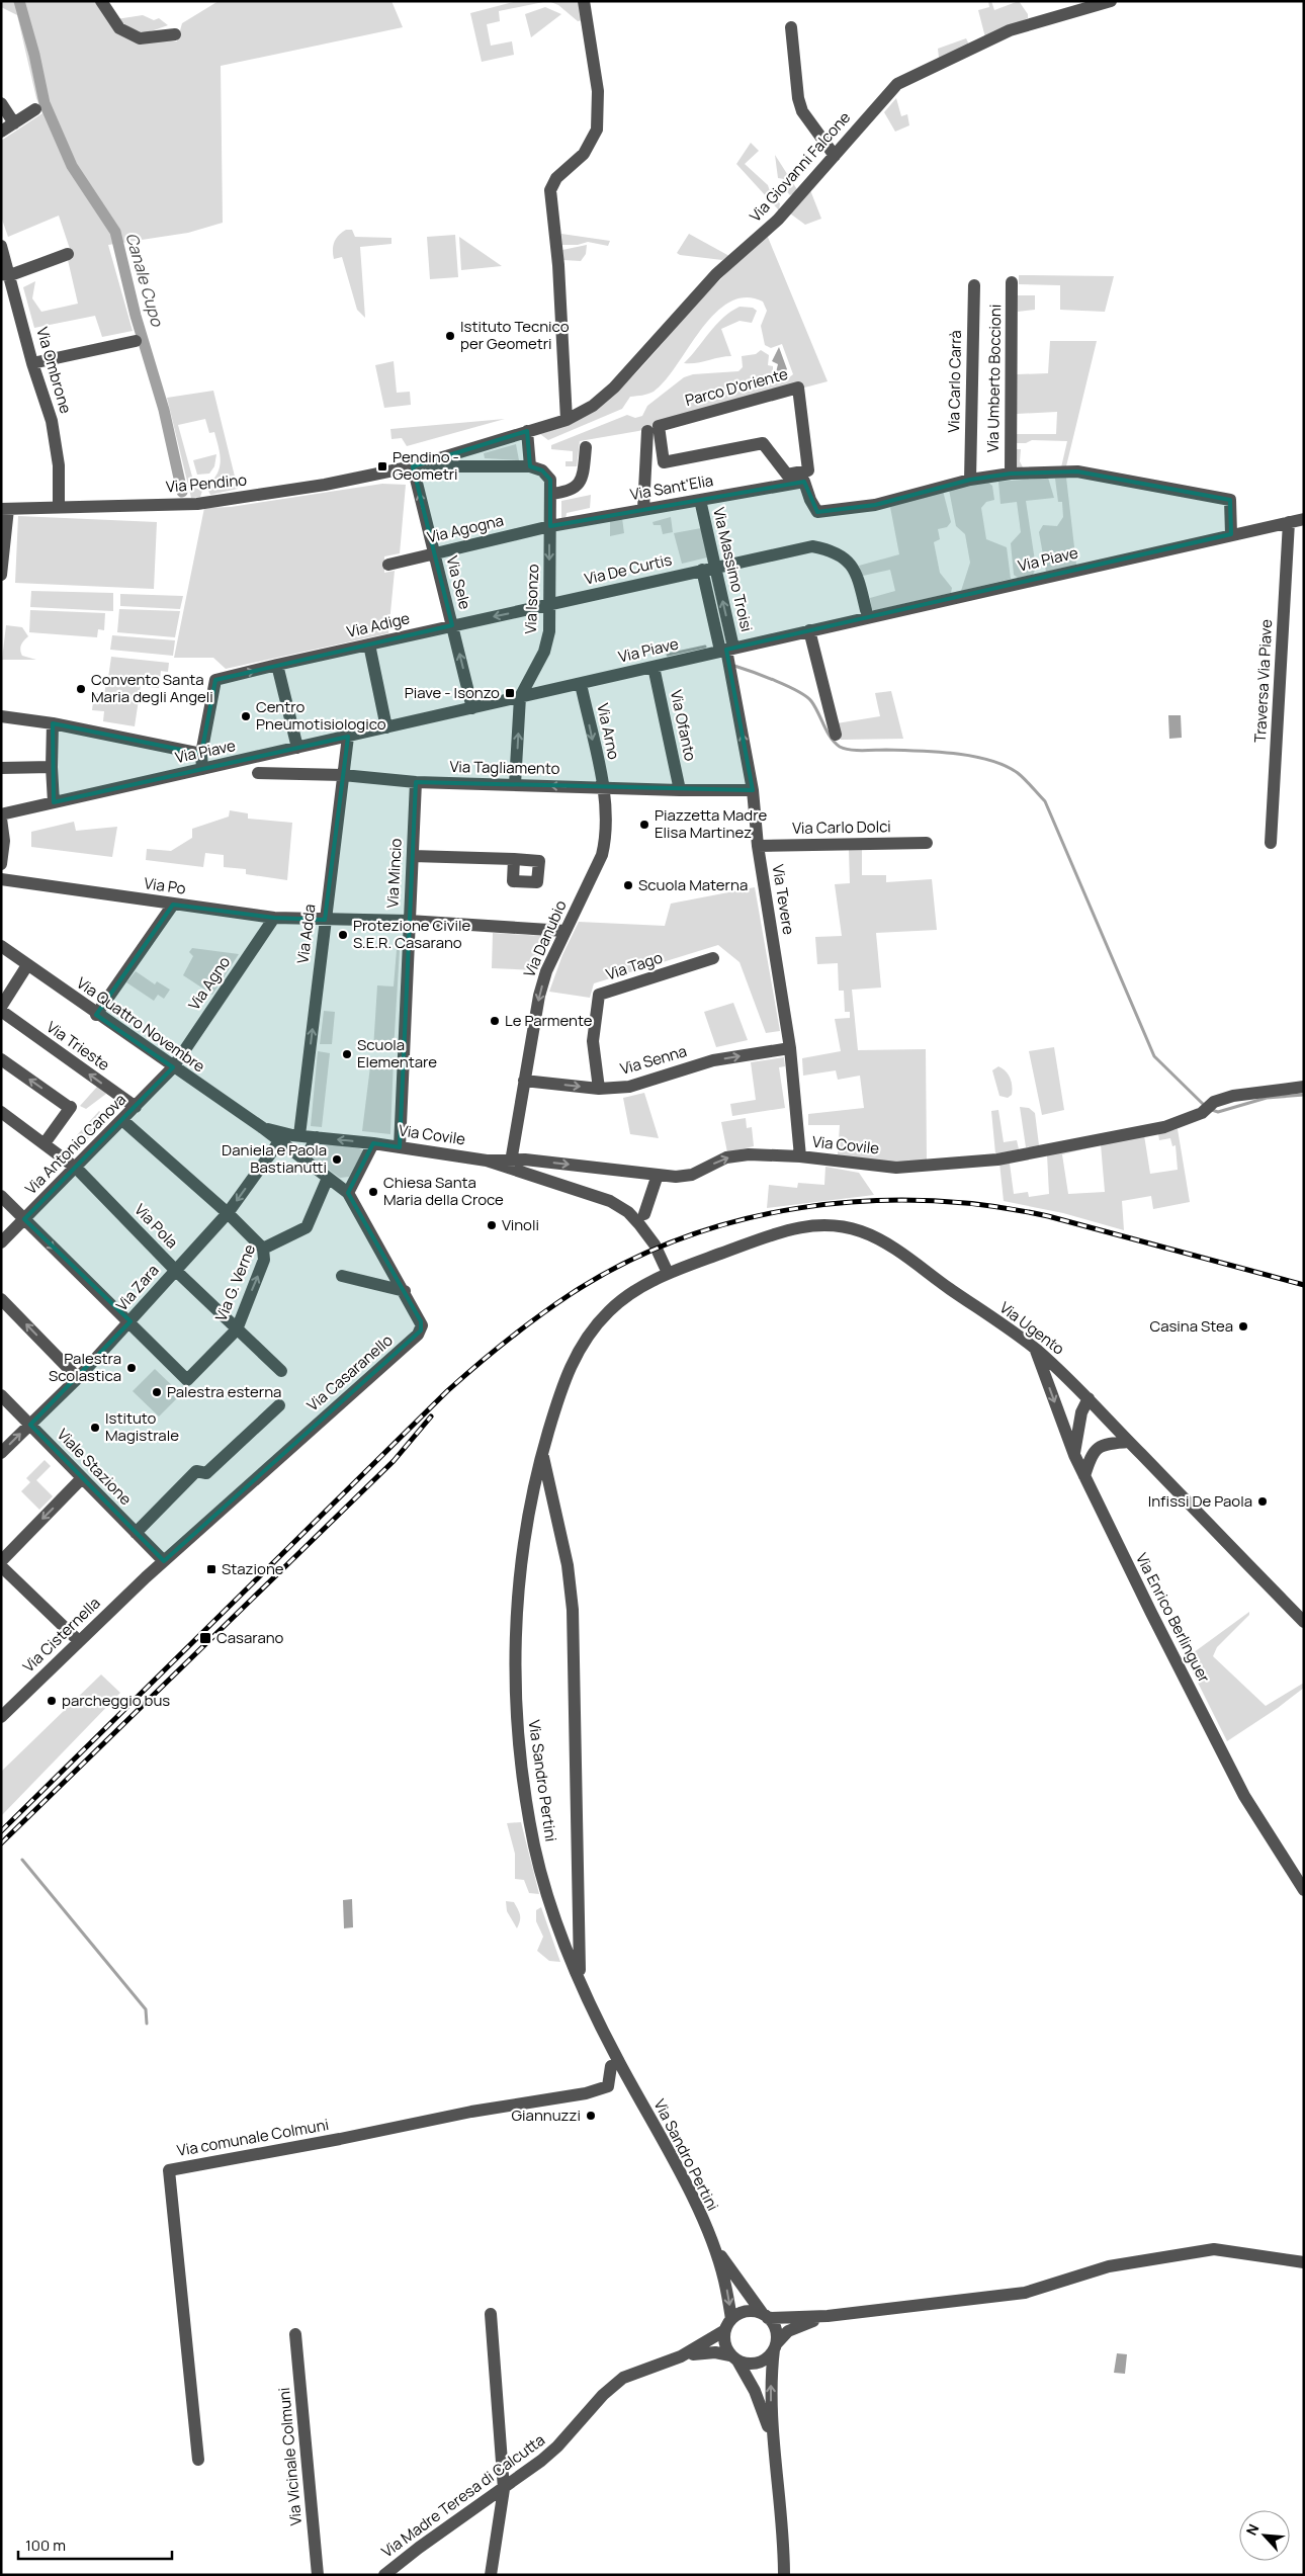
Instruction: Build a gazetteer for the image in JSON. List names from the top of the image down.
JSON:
{
  "streets": {
    "street": [
      "Via Giovanni Falcone",
      "Via Ombrone",
      "Via Umberto Boccioni",
      "Via Carlo Carrà",
      "Parco D'oriente",
      "Via Pendino",
      "Via Sant'Elia",
      "Via Agogna",
      "Via Piave",
      "Via De Curtis",
      "Via Massimo Troisi",
      "Via Sele",
      "Via Isonzo",
      "Via Adige",
      "Traversa Via Piave",
      "Via Ofanto",
      "Via Arno",
      "Via Tagliamento",
      "Via Carlo Dolci",
      "Via Mincio",
      "Via Po",
      "Via Tevere",
      "Via Adda",
      "Via Danubio",
      "Via Tago",
      "Via Agno",
      "Via Quattro Novembre",
      "Via Trieste",
      "Via Senna",
      "Via Covile",
      "Via Antonio Canova",
      "Via Pola",
      "Via G. Verne",
      "Via Zara",
      "Via Ugento",
      "Via Casaranello",
      "Viale Stazione",
      "Via Enrico Berlinguer",
      "Via Cisternella",
      "Via Sandro Pertini",
      "Via comunale Colmuni",
      "Via Vicinale Colmuni",
      "Via Madre Teresa di Calcutta"
    ]
  },
  "crossings": [
    ["Via Giovanni Falcone", "Via Pendino"],
    ["Via Ombrone", "Via Pendino"],
    ["Via Carlo Carrà", "Via Sant'Elia"],
    ["Via Pendino", "Via Sele"],
    ["Via Pendino", "Via Isonzo"],
    ["Via Sant'Elia", "Via Agogna"],
    ["Via Sant'Elia", "Via Massimo Troisi"],
    ["Via Sant'Elia", "Via Isonzo"],
    ["Via Agogna", "Via Sele"],
    ["Via Agogna", "Via Isonzo"],
    ["Via Piave", "Via Massimo Troisi"],
    ["Via Piave", "Via Sele"],
    ["Via Piave", "Via Isonzo"],
    ["Via Piave", "Traversa Via Piave"],
    ["Via Piave", "Via Ofanto"],
    ["Via Piave", "Via Arno"],
    ["Via Piave", "Via Tevere"],
    ["Via Piave", "Via Adda"],
    ["Via De Curtis", "Via Massimo Troisi"],
    ["Via De Curtis", "Via Isonzo"],
    ["Via De Curtis", "Via Adige"],
    ["Via Massimo Troisi", "Via Tevere"],
    ["Via Sele", "Via Adige"],
    ["Via Isonzo", "Via Adige"],
    ["Via Isonzo", "Via Tagliamento"],
    ["Via Ofanto", "Via Tagliamento"],
    ["Via Arno", "Via Tagliamento"],
    ["Via Arno", "Via Danubio"],
    ["Via Tagliamento", "Via Mincio"],
    ["Via Tagliamento", "Via Tevere"],
    ["Via Tagliamento", "Via Adda"],
    ["Via Tagliamento", "Via Danubio"],
    ["Via Carlo Dolci", "Via Tevere"],
    ["Via Mincio", "Via Po"],
    ["Via Mincio", "Via Covile"],
    ["Via Po", "Via Adda"],
    ["Via Po", "Via Danubio"],
    ["Via Po", "Via Agno"],
    ["Via Tevere", "Via Senna"],
    ["Via Tevere", "Via Covile"],
    ["Via Adda", "Via Quattro Novembre"],
    ["Via Danubio", "Via Senna"],
    ["Via Danubio", "Via Covile"],
    ["Via Tago", "Via Senna"],
    ["Via Agno", "Via Quattro Novembre"],
    ["Via Agno", "Via Antonio Canova"],
    ["Via Quattro Novembre", "Via Covile"],
    ["Via Quattro Novembre", "Via Antonio Canova"],
    ["Via Quattro Novembre", "Via G. Verne"],
    ["Via Quattro Novembre", "Via Zara"],
    ["Via Quattro Novembre", "Via Casaranello"],
    ["Via Trieste", "Via Antonio Canova"],
    ["Via Antonio Canova", "Via Pola"],
    ["Via Pola", "Via G. Verne"],
    ["Via Pola", "Via Zara"],
    ["Via G. Verne", "Via Zara"],
    ["Via Zara", "Viale Stazione"],
    ["Via Ugento", "Via Enrico Berlinguer"],
    ["Via Ugento", "Via Sandro Pertini"],
    ["Via Casaranello", "Via Cisternella"],
    ["Viale Stazione", "Via Cisternella"],
    ["Via Sandro Pertini", "Via Madre Teresa di Calcutta"]
  ],
  "one_way": [
    "Via Arno",
    "Via Adda",
    "Via Danubio",
    "Via Trieste",
    "Via Senna"
  ],
  "water": ["Canale Cupo"],
  "places": {
    "other": [
      "Istituto Tecnico per Geometri",
      "Convento Santa Maria degli Angeli",
      "Centro Pneumotisiologico",
      "Piazzetta Madre Elisa Martinez",
      "Scuola Materna",
      "Protezione Civile S.E.R. Casarano",
      "Le Parmente",
      "Scuola Elementare",
      "Daniela e Paola Bastianutti",
      "Chiesa Santa Maria della Croce",
      "Vinoli",
      "Casina Stea",
      "Palestra Scolastica",
      "Palestra esterna",
      "Istituto Magistrale",
      "Infissi De Paola",
      "parcheggio bus",
      "Giannuzzi"
    ],
    "transit": [
      "Pendino - Geometri",
      "Piave - Isonzo",
      "Stazione",
      "Casarano"
    ]
  },
  "scale_bar": "100 m",
  "north": "top left"
}
